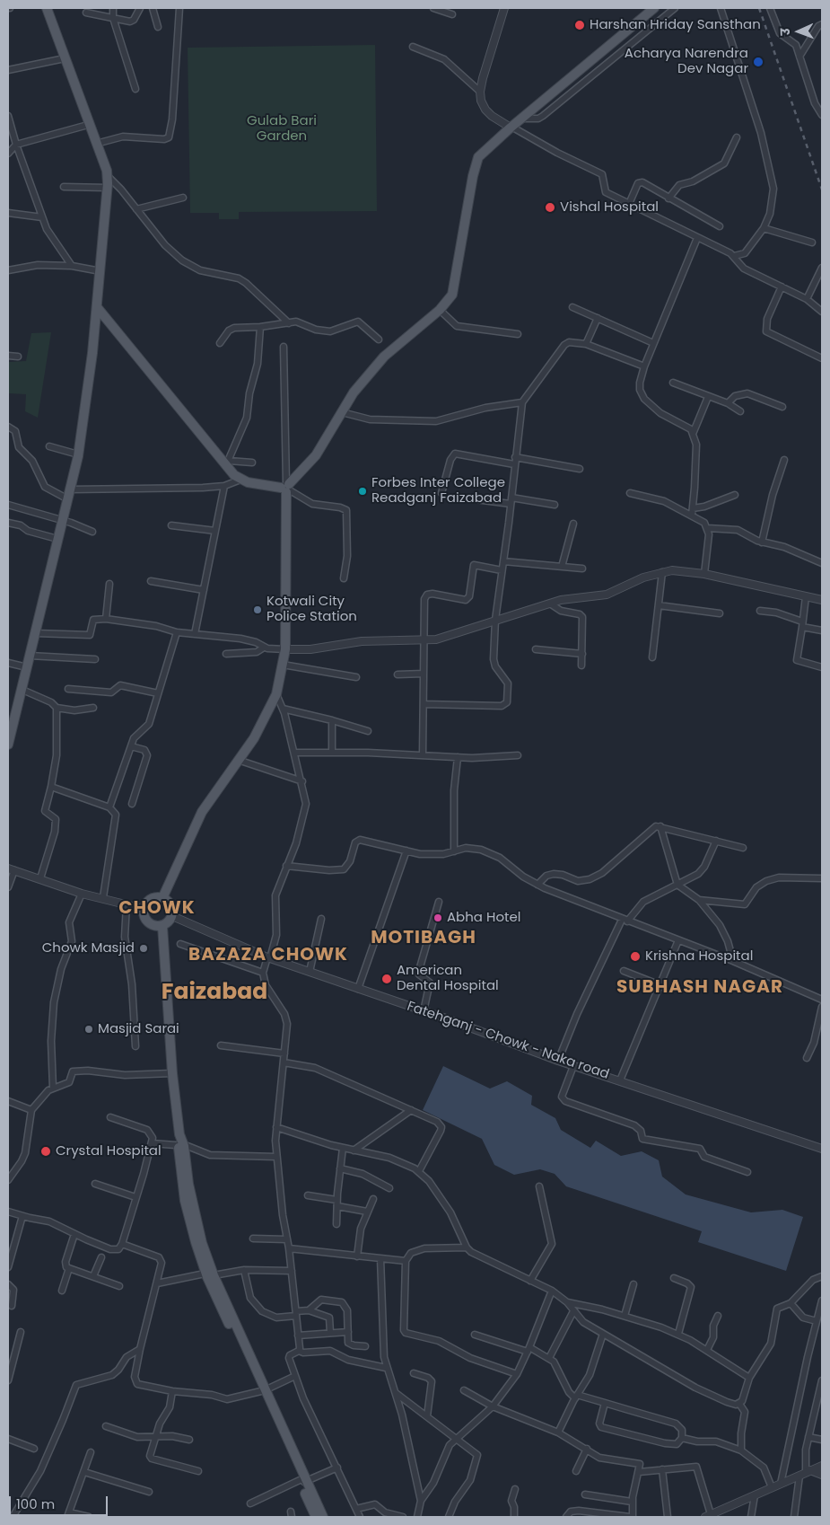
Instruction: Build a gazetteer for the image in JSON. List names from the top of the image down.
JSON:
{
  "streets": {
    "street": ["Fatehganj - Chowk - Naka road"]
  },
  "districts": [
    "CHOWK",
    "MOTIBAGH",
    "BAZAZA CHOWK",
    "SUBHASH NAGAR",
    "Faizabad"
  ],
  "parks": ["Gulab Bari Garden"],
  "places": [
    "Harshan Hriday Sansthan",
    "Acharya Narendra Dev Nagar",
    "Vishal Hospital",
    "Forbes Inter College Readganj Faizabad",
    "Kotwali City Police Station",
    "Abha Hotel",
    "Chowk Masjid",
    "Krishna Hospital",
    "American Dental Hospital",
    "Masjid Sarai",
    "Crystal Hospital"
  ],
  "scale_bar": "100 m",
  "north": "left"
}
